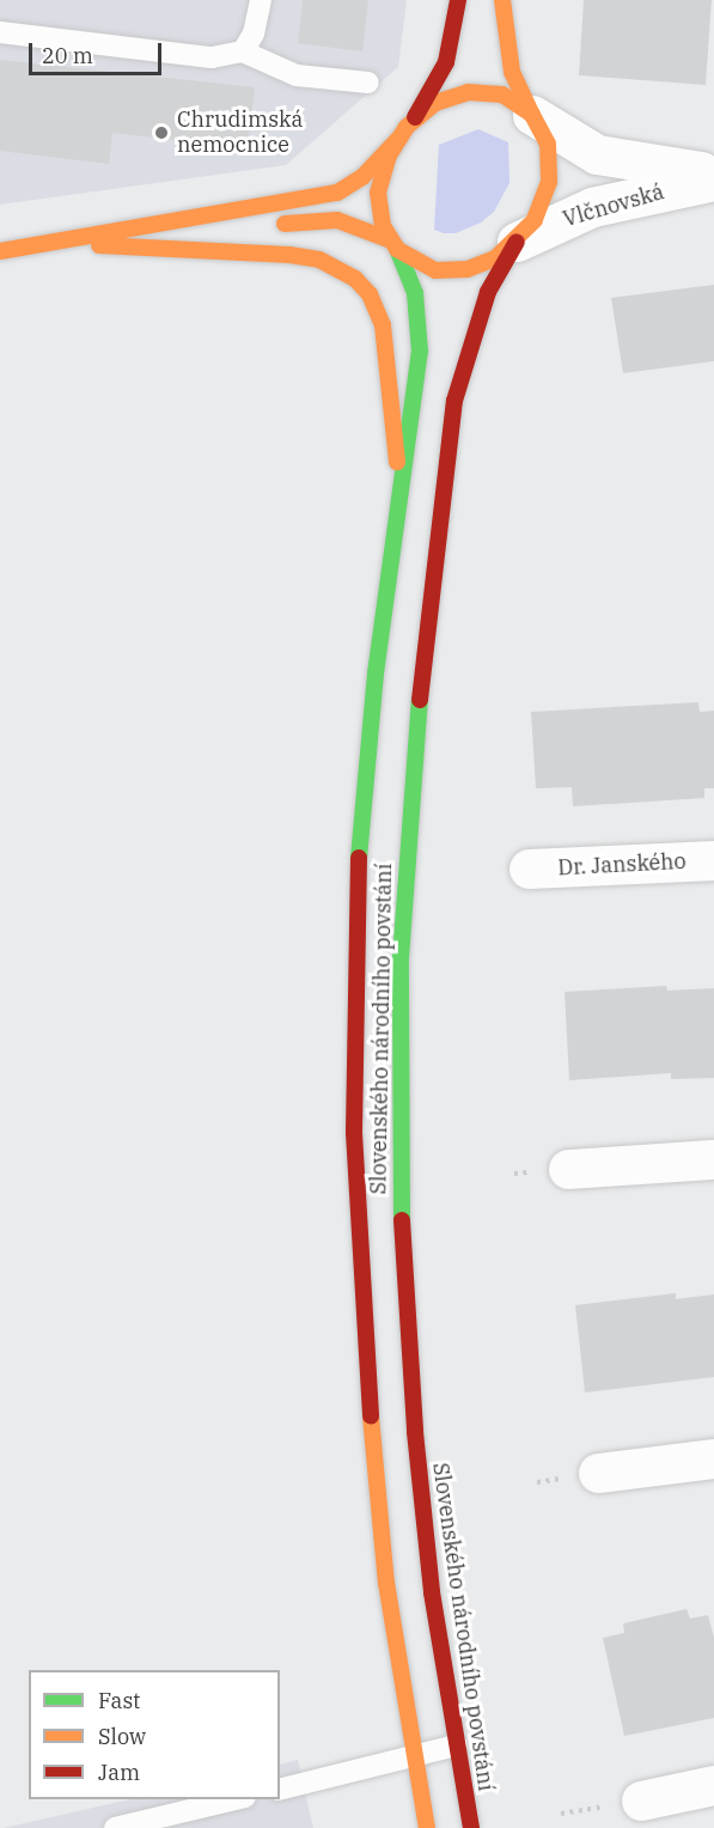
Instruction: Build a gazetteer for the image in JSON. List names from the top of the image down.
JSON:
{
  "streets": {
    "main road": ["Slovenského národního povstání"],
    "street": ["Vlčnovská", "Dr. Janského"]
  },
  "crossings": [
    ["Vlčnovská", "Slovenského národního povstání"]
  ],
  "places": ["Chrudimská nemocnice"],
  "legend": ["Fast", "Slow", "Jam"],
  "scale_bar": "20 m"
}
